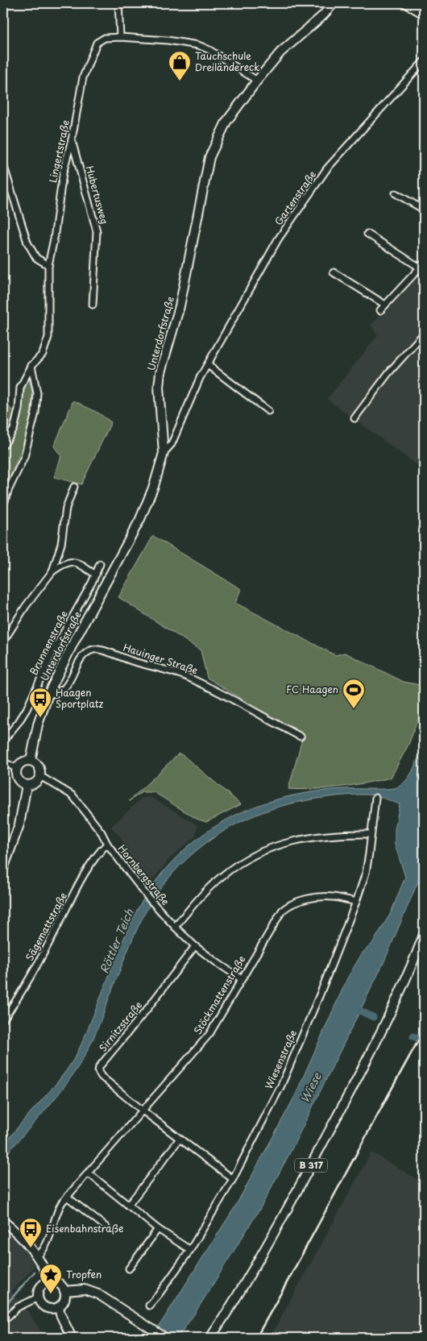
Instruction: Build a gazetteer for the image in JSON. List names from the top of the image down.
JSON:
{
  "streets": {
    "street": [
      "Lingertstraße",
      "Hubertusweg",
      "Gartenstraße",
      "Unterdorfstraße",
      "Brunnenstraße",
      "Hauinger Straße",
      "Hornbergstraße",
      "Sägemattstraße",
      "Stöckmattenstraße",
      "Sirnitzstraße",
      "Wiesenstraße",
      "B 317"
    ]
  },
  "crossings": [
    ["Lingertstraße", "Hubertusweg"],
    ["Lingertstraße", "Unterdorfstraße"],
    ["Gartenstraße", "Unterdorfstraße"],
    ["Unterdorfstraße", "Hauinger Straße"],
    ["Unterdorfstraße", "Hornbergstraße"],
    ["Hornbergstraße", "Sägemattstraße"],
    ["Hornbergstraße", "Stöckmattenstraße"],
    ["Hornbergstraße", "Sirnitzstraße"],
    ["Stöckmattenstraße", "Sirnitzstraße"],
    ["Stöckmattenstraße", "Wiesenstraße"]
  ],
  "water": ["Röttler Teich", "Wiese"],
  "places": {
    "shop": ["Tauchschule Dreiländereck"],
    "sports": ["FC Haagen"],
    "bus stop": ["Haagen Sportplatz", "Eisenbahnstraße"],
    "place": ["Tropfen"]
  }
}
